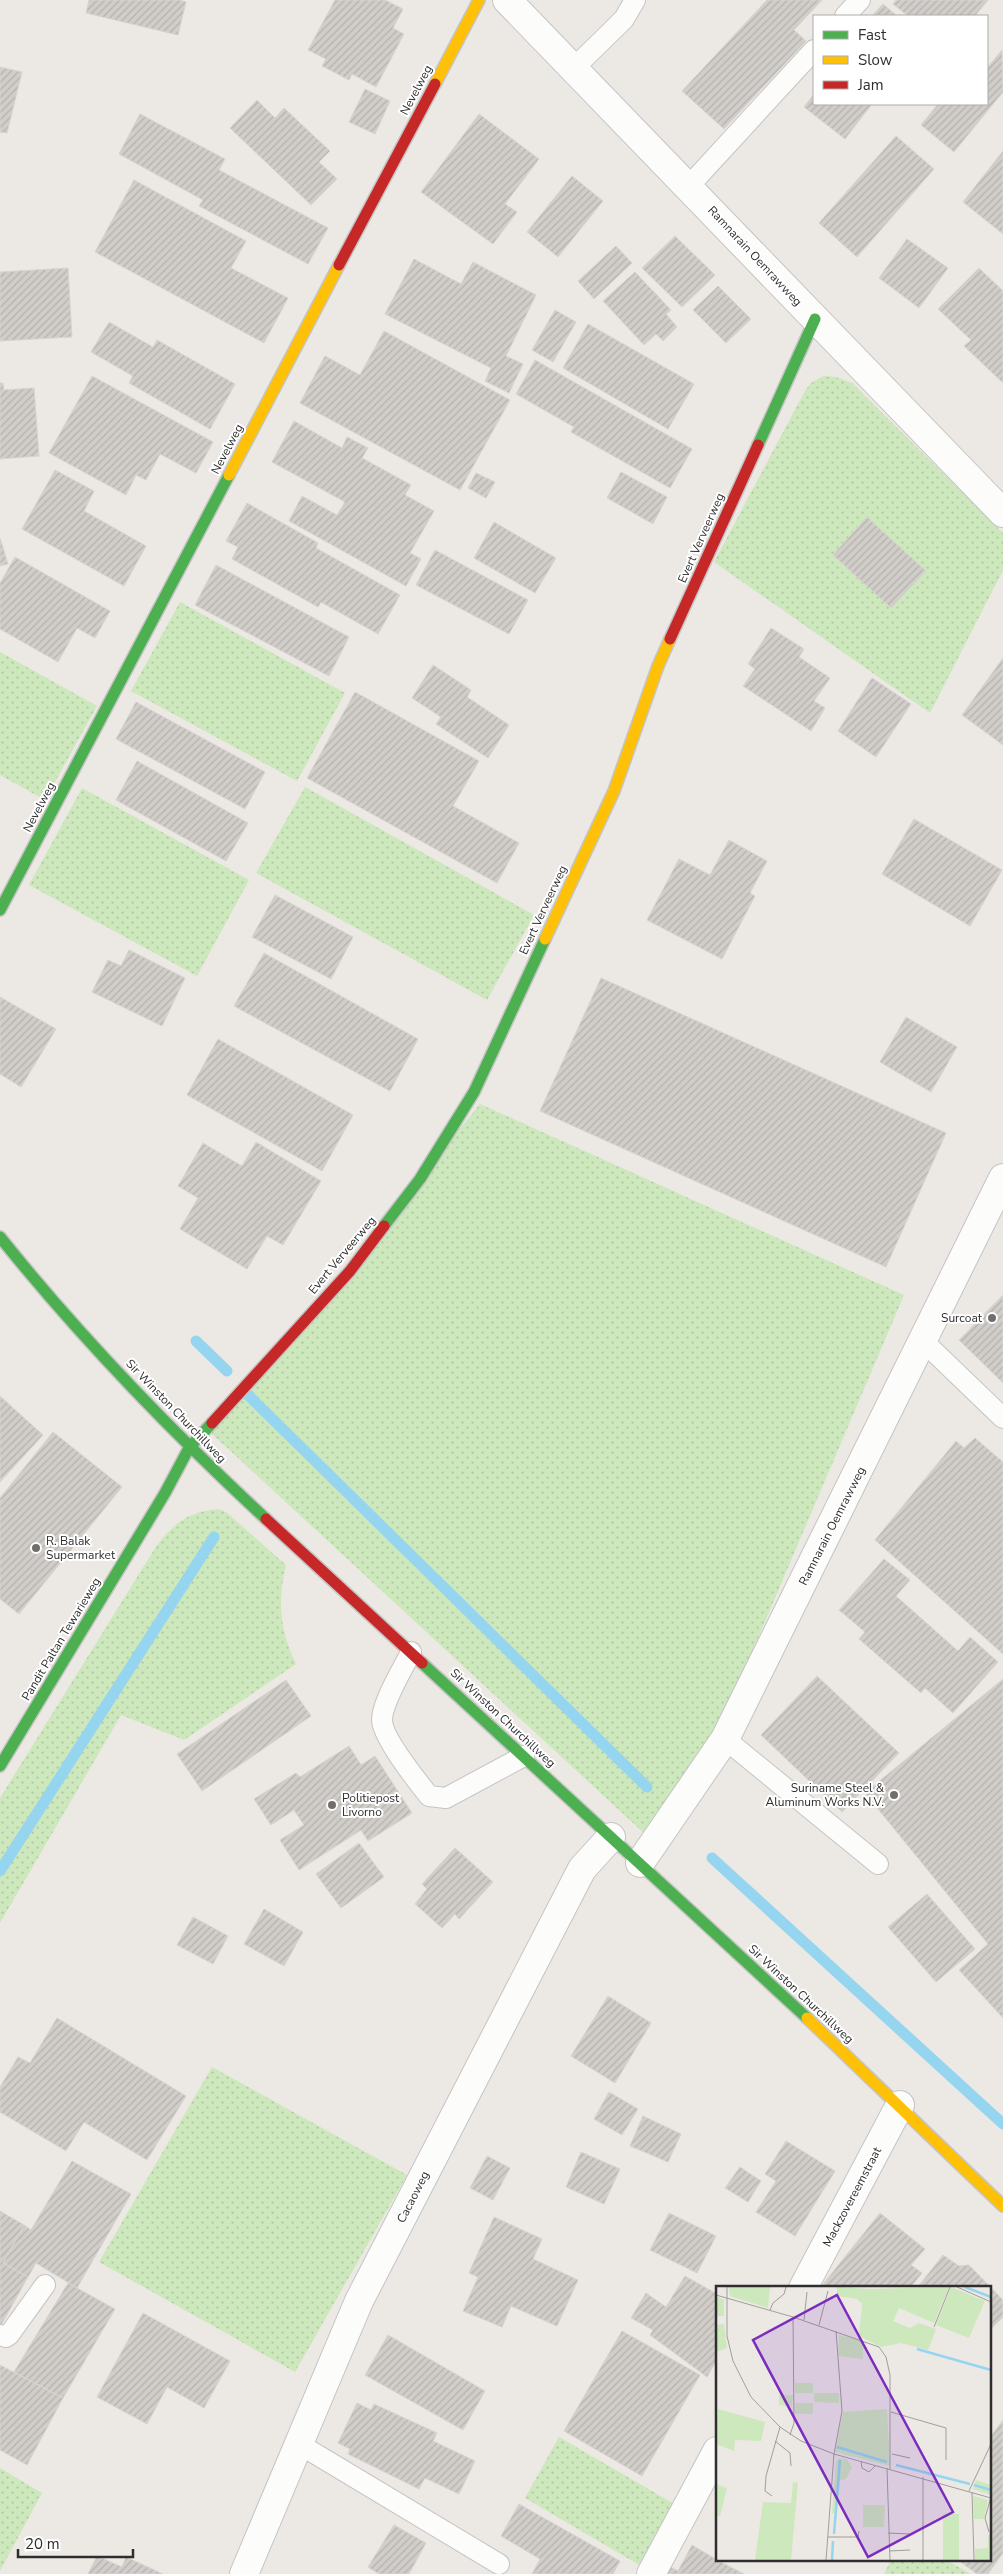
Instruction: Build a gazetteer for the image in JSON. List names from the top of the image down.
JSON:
{
  "streets": {
    "street": [
      "Nevelweg",
      "Ramnarain Oemrawweg",
      "Evert Verveerweg",
      "Sir Winston Churchillweg",
      "Pandit Paltan Tewarieweg",
      "Cacaoweg",
      "Mackzovereemstraat"
    ]
  },
  "crossings": [
    ["Ramnarain Oemrawweg", "Evert Verveerweg"],
    ["Ramnarain Oemrawweg", "Sir Winston Churchillweg"],
    ["Evert Verveerweg", "Sir Winston Churchillweg"],
    ["Evert Verveerweg", "Pandit Paltan Tewarieweg"],
    ["Sir Winston Churchillweg", "Pandit Paltan Tewarieweg"],
    ["Sir Winston Churchillweg", "Cacaoweg"],
    ["Sir Winston Churchillweg", "Mackzovereemstraat"]
  ],
  "places": [
    "Surcoat",
    "R. Balak Supermarket",
    "Suriname Steel & Aluminum Works N.V.",
    "Politiepost Livorno"
  ],
  "legend": ["Fast", "Slow", "Jam"],
  "scale_bar": "20 m"
}
